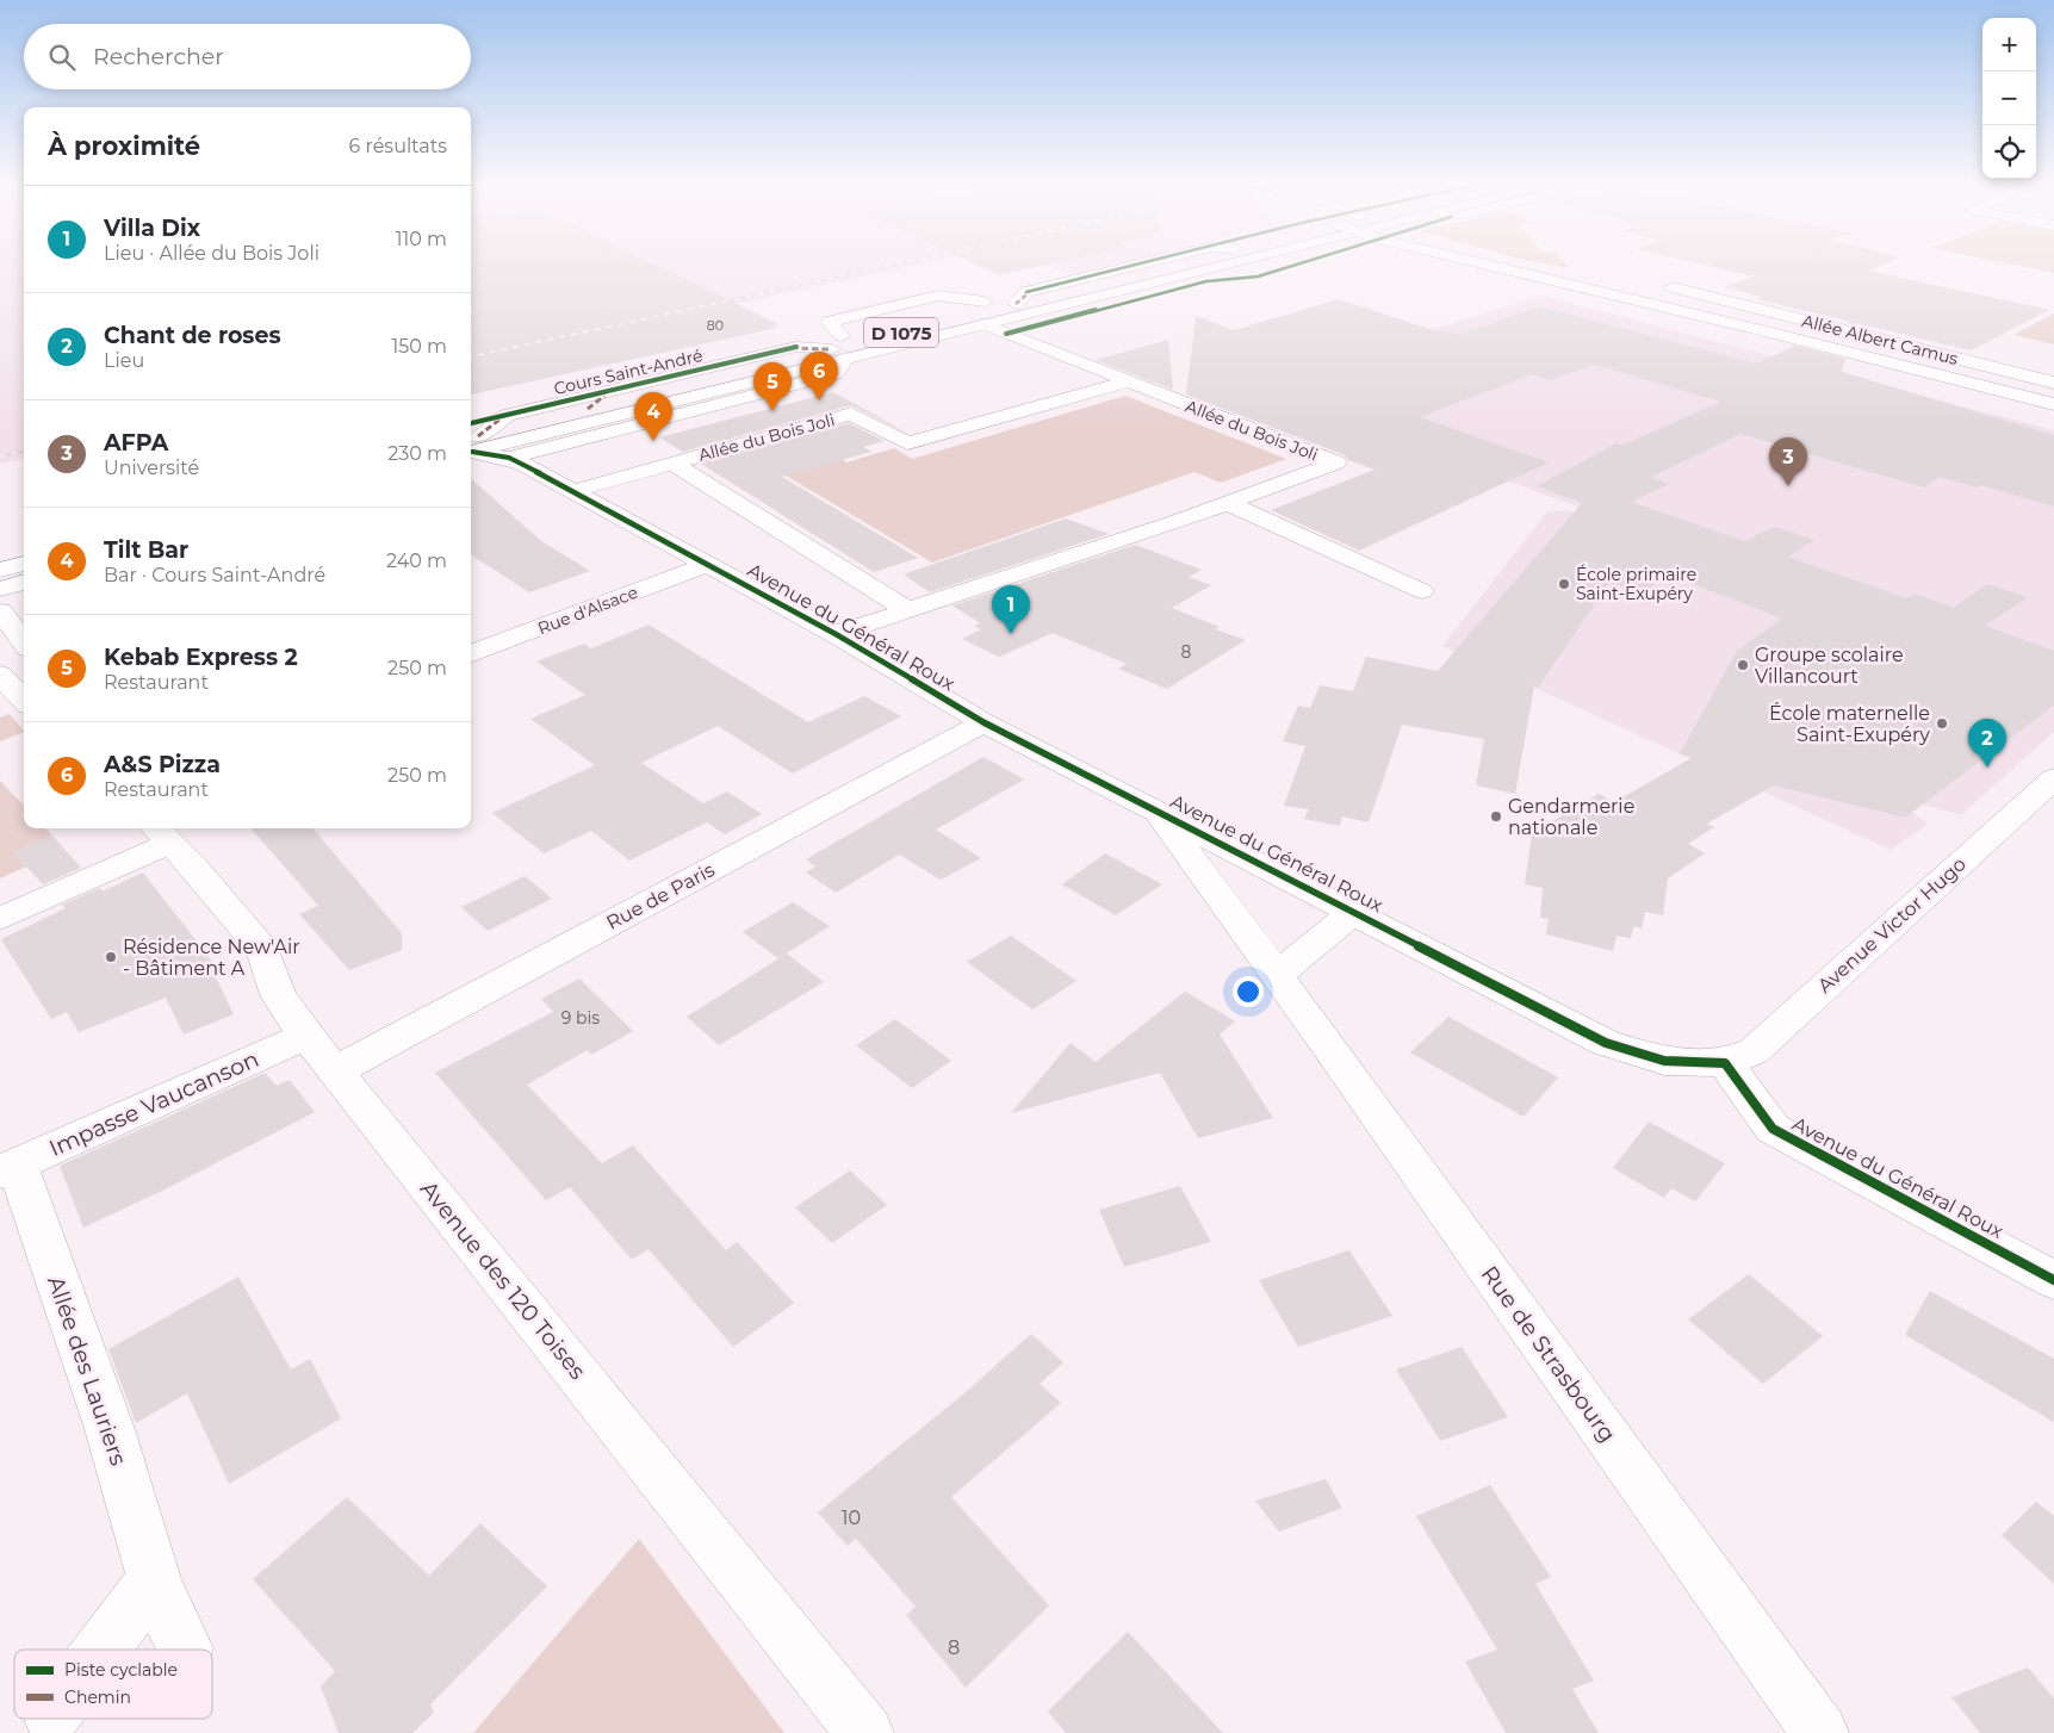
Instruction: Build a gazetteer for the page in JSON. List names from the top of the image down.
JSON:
{
  "streets": {
    "street": [
      "D 1075",
      "Allée Albert Camus",
      "Cours Saint-André",
      "Allée du Bois Joli",
      "Rue d'Alsace",
      "Avenue du Général Roux",
      "Rue de Paris",
      "Avenue Victor Hugo",
      "Impasse Vaucanson",
      "Avenue des 120 Toises",
      "Rue de Strasbourg",
      "Allée des Lauriers"
    ]
  },
  "crossings": [
    ["Cours Saint-André", "Allée du Bois Joli"],
    ["Cours Saint-André", "Avenue du Général Roux"],
    ["Allée du Bois Joli", "Avenue du Général Roux"],
    ["Rue d'Alsace", "Avenue du Général Roux"],
    ["Avenue du Général Roux", "Rue de Paris"],
    ["Avenue du Général Roux", "Avenue Victor Hugo"],
    ["Avenue du Général Roux", "Rue de Strasbourg"],
    ["Rue de Paris", "Avenue des 120 Toises"],
    ["Impasse Vaucanson", "Avenue des 120 Toises"],
    ["Impasse Vaucanson", "Allée des Lauriers"]
  ],
  "places": [
    "École primaire Saint-Exupéry",
    "Groupe scolaire Villancourt",
    "École maternelle Saint-Exupéry",
    "Gendarmerie nationale",
    "Résidence New'Air - Bâtiment A"
  ],
  "house_numbers": [
    "80",
    "8",
    "9 bis",
    "10",
    "8"
  ],
  "legend": ["Piste cyclable", "Chemin"],
  "page": {
    "map_buttons": ["+", "−"],
    "search": "Rechercher",
    "heading": ["À proximité", "6 résultats"],
    "list": [
      {
        "mark": "1",
        "name": "Villa Dix",
        "note": "Lieu · Allée du Bois Joli",
        "value": "110 m"
      },
      {
        "mark": "2",
        "name": "Chant de roses",
        "note": "Lieu",
        "value": "150 m"
      },
      {
        "mark": "3",
        "name": "AFPA",
        "note": "Université",
        "value": "230 m"
      },
      {
        "mark": "4",
        "name": "Tilt Bar",
        "note": "Bar · Cours Saint-André",
        "value": "240 m"
      },
      {
        "mark": "5",
        "name": "Kebab Express 2",
        "note": "Restaurant",
        "value": "250 m"
      },
      {
        "mark": "6",
        "name": "A&S Pizza",
        "note": "Restaurant",
        "value": "250 m"
      }
    ],
    "pins": [
      "6",
      "5",
      "4",
      "3",
      "1",
      "2"
    ]
  }
}
